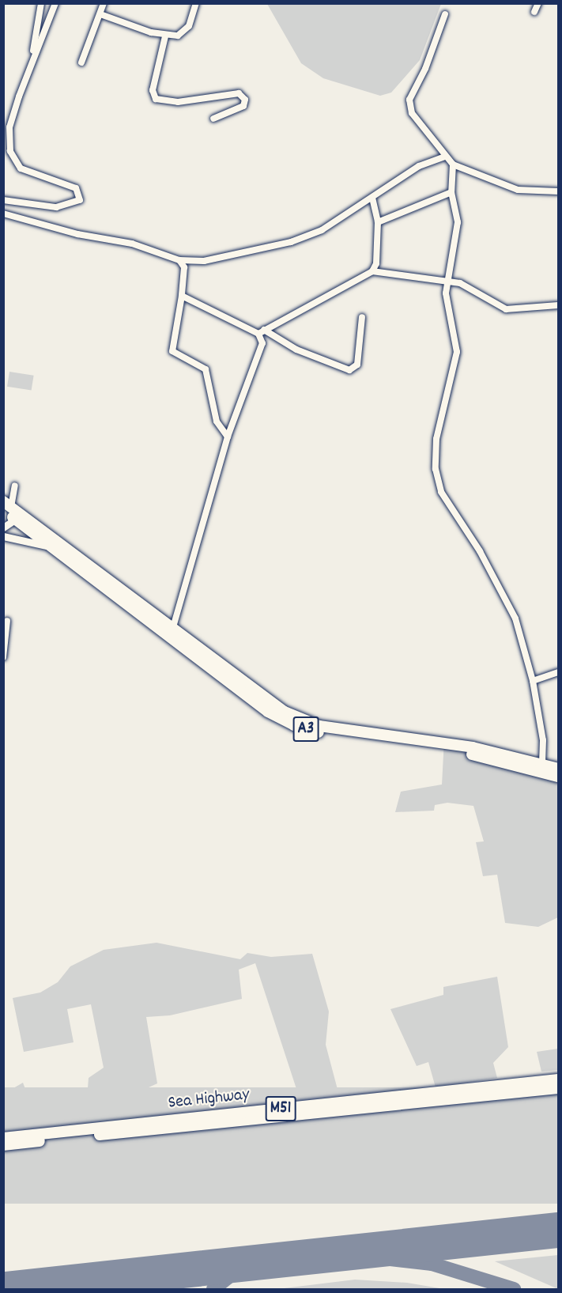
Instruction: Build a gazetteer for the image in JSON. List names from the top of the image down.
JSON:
{
  "streets": {
    "highway": ["A3", "Sea Highway", "M51"]
  }
}
